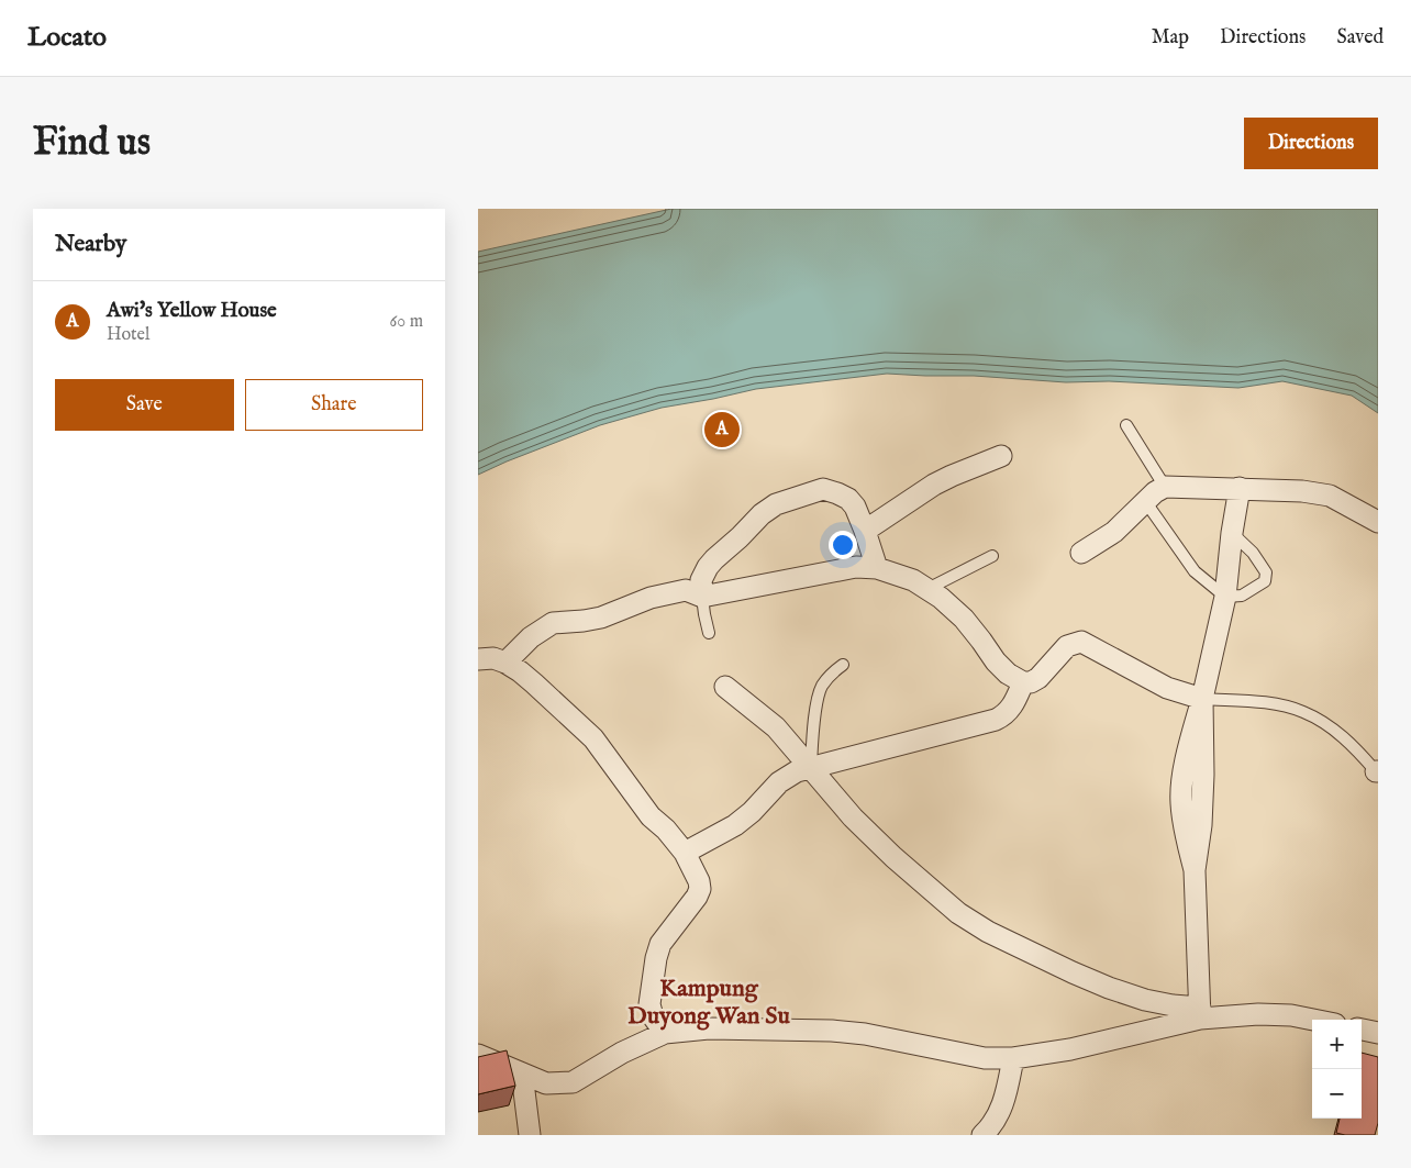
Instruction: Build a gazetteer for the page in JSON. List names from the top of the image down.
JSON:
{
  "districts": ["Kampung Duyong Wan Su"],
  "page": {
    "header": "Locato",
    "nav": ["Map", "Directions", "Saved"],
    "buttons": [
      "Directions",
      ["Save", "Share"]
    ],
    "title": "Find us",
    "heading": "Nearby",
    "list": [
      {
        "mark": "A",
        "name": "Awi's Yellow House",
        "note": "Hotel",
        "value": "60 m"
      }
    ],
    "pins": "A",
    "map_buttons": ["+", "−"]
  }
}
